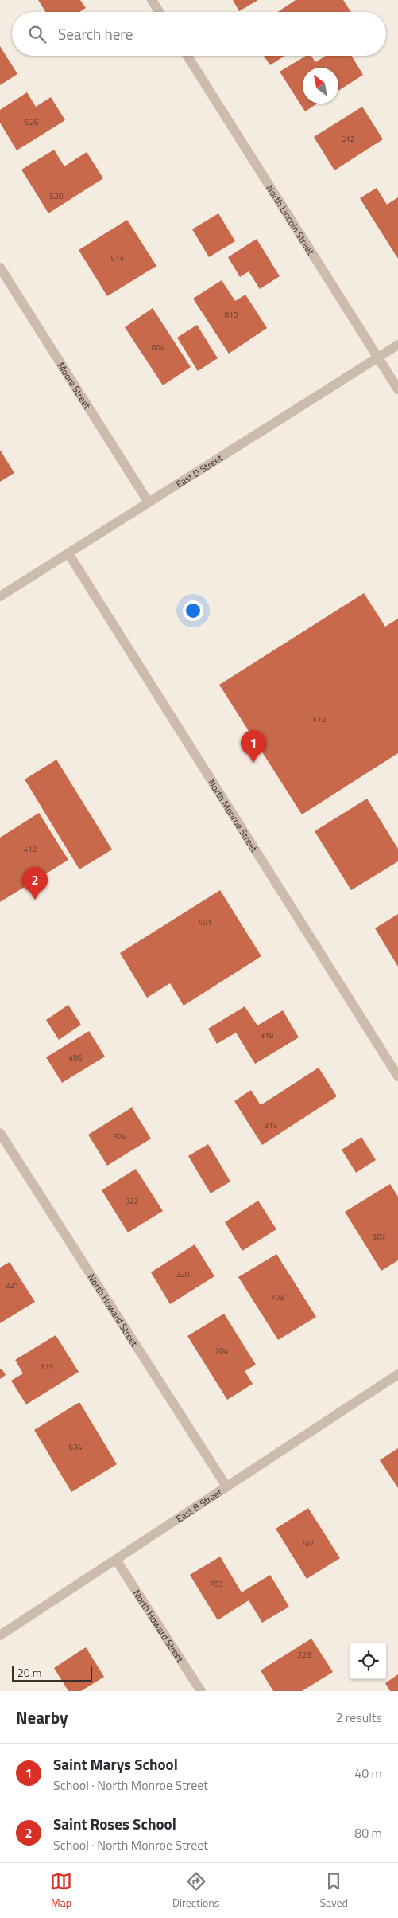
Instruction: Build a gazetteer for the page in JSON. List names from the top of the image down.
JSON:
{
  "streets": {
    "street": [
      "North Lincoln Street",
      "Moore Street",
      "East D Street",
      "North Monroe Street",
      "North Howard Street",
      "East B Street"
    ]
  },
  "crossings": [
    ["North Lincoln Street", "East D Street"],
    ["Moore Street", "East D Street"],
    ["East D Street", "North Monroe Street"],
    ["North Howard Street", "East B Street"]
  ],
  "house_numbers": [
    "526",
    "512",
    "520",
    "514",
    "810",
    "804",
    "412",
    "412",
    "401",
    "319",
    "406",
    "315",
    "324",
    "322",
    "307",
    "320",
    "321",
    "708",
    "704",
    "315",
    "634",
    "707",
    "703",
    "228"
  ],
  "scale_bar": "20 m",
  "north": "top left",
  "page": {
    "search": "Search here",
    "pins": ["1", "2"],
    "scale": "20 m",
    "heading": ["Nearby", "2 results"],
    "list": [
      {
        "mark": "1",
        "name": "Saint Marys School",
        "note": "School · North Monroe Street",
        "value": "40 m"
      },
      {
        "mark": "2",
        "name": "Saint Roses School",
        "note": "School · North Monroe Street",
        "value": "80 m"
      }
    ],
    "nav": ["Map", "Directions", "Saved"]
  }
}
